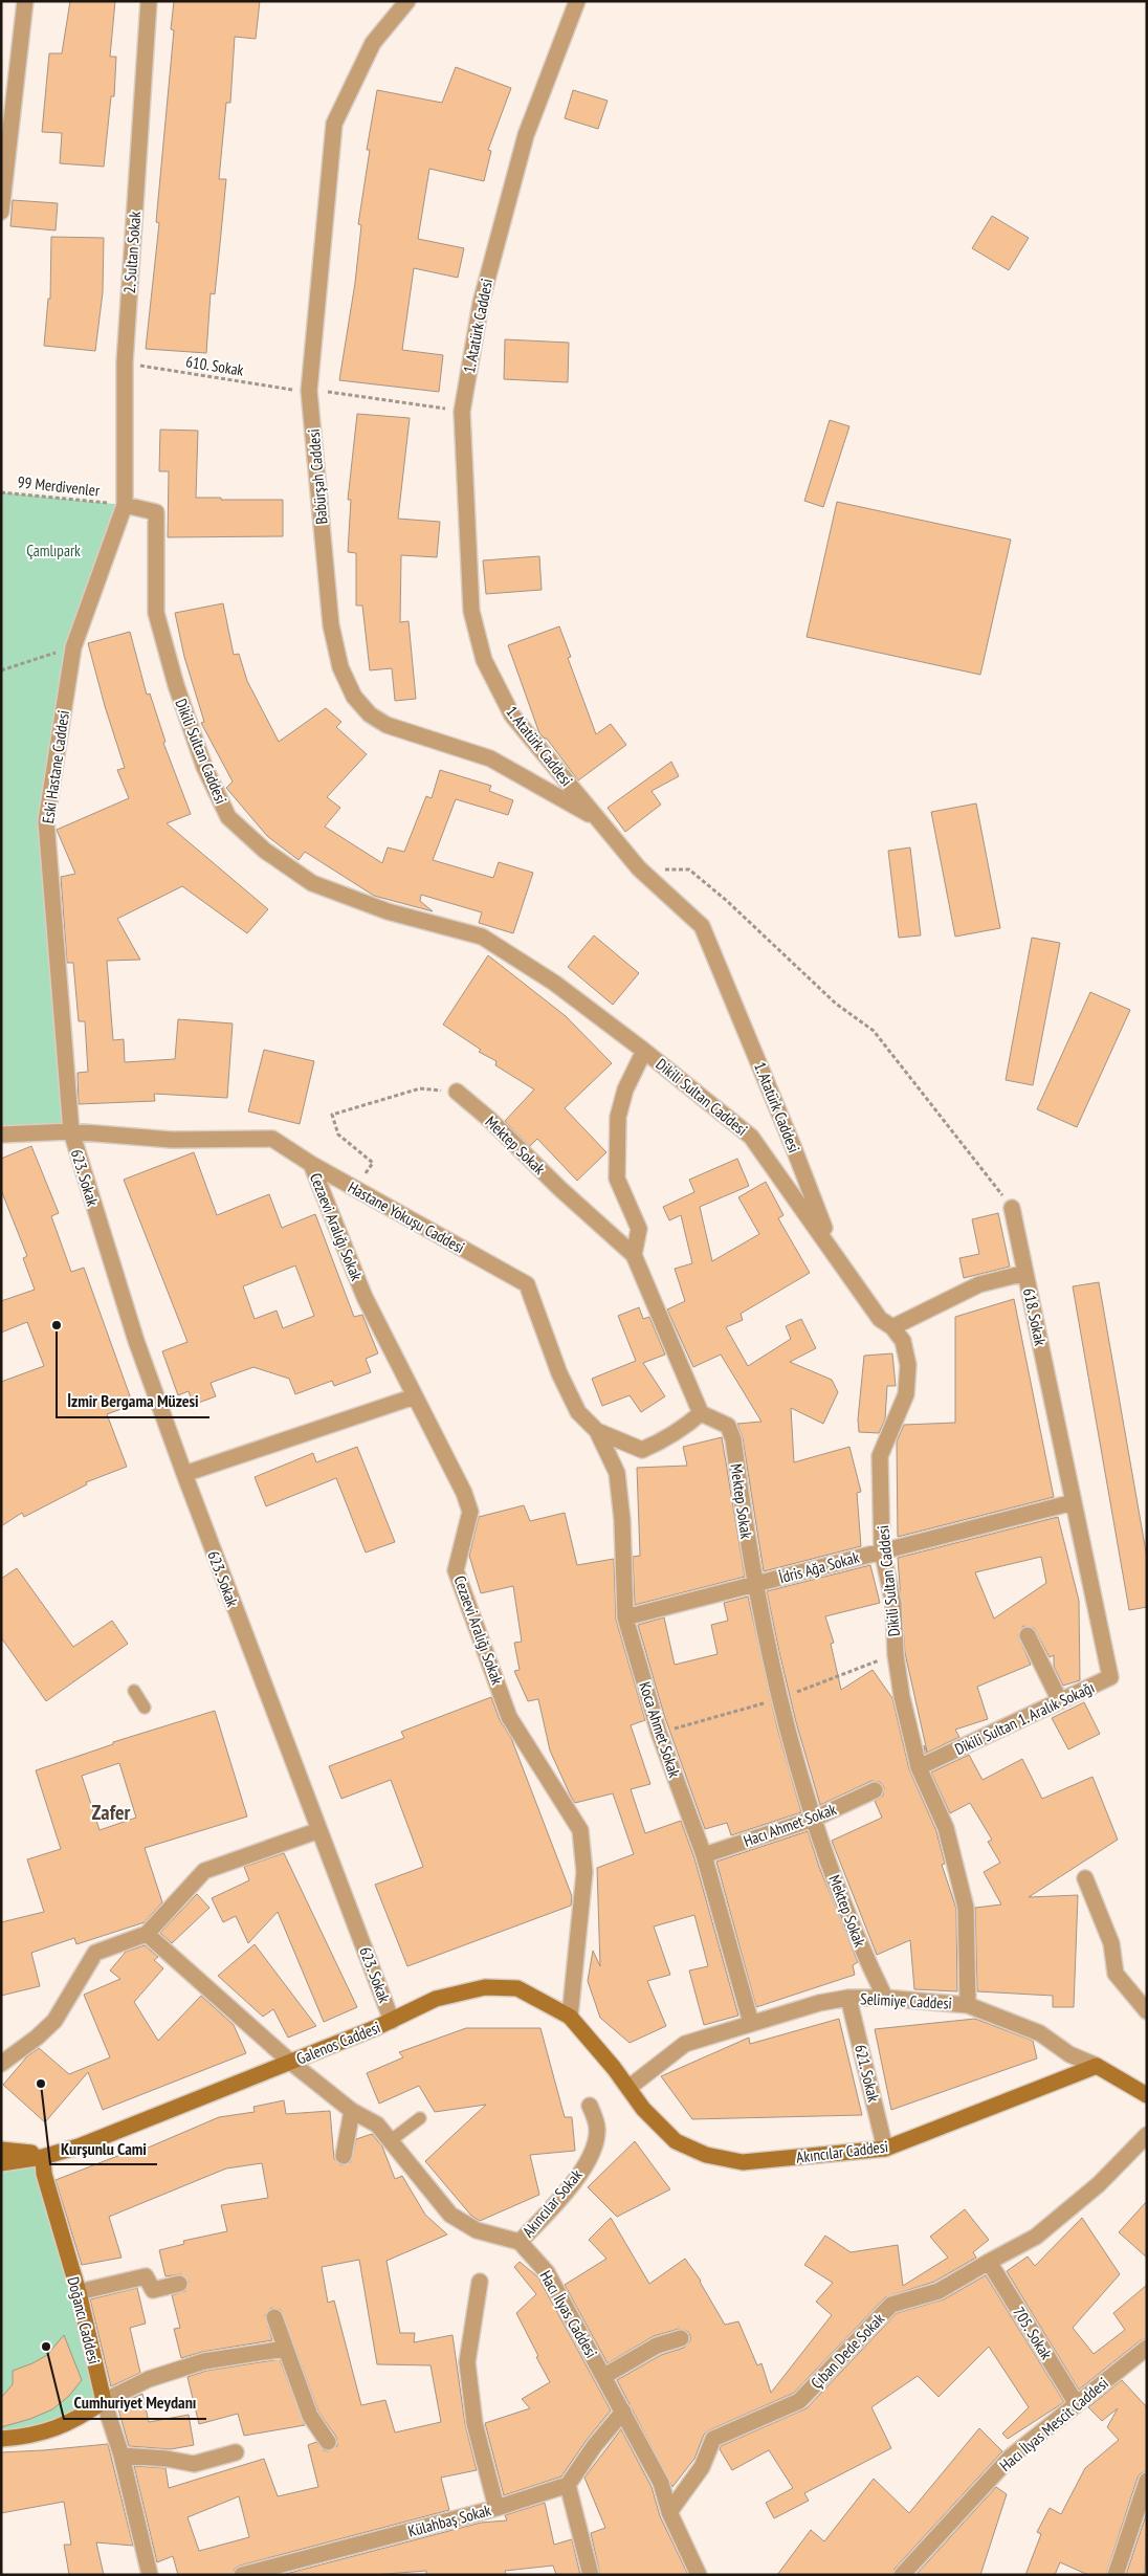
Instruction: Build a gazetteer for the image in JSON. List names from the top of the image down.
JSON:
{
  "streets": {
    "main road": ["Galenos Caddesi", "Akıncılar Caddesi", "Doğancı Caddesi"],
    "street": [
      "2. Sultan Sokak",
      "1. Atatürk Caddesi",
      "Babürşah Caddesi",
      "Dikili Sultan Caddesi",
      "Eski Hastane Caddesi",
      "Mektep Sokak",
      "623. Sokak",
      "Hastane Yokuşu Caddesi",
      "Cezaevi Aralığı Sokak",
      "618. Sokak",
      "İdris Ağa Sokak",
      "Dikili Sultan 1. Aralık Sokağı",
      "Koca Ahmet Sokak",
      "Hacı Ahmet Sokak",
      "Selimiye Caddesi",
      "621. Sokak",
      "Akıncılar Sokak",
      "Hacı İlyas Caddesi",
      "705. Sokak",
      "Çıban Dede Sokak",
      "Hacı İlyas Mescit Caddesi",
      "Külahbaş Sokak"
    ],
    "path": ["610. Sokak", "99 Merdivenler"]
  },
  "crossings": [
    ["2. Sultan Sokak", "99 Merdivenler"],
    ["2. Sultan Sokak", "Dikili Sultan Caddesi"],
    ["2. Sultan Sokak", "Eski Hastane Caddesi"],
    ["1. Atatürk Caddesi", "Babürşah Caddesi"],
    ["1. Atatürk Caddesi", "Dikili Sultan Caddesi"],
    ["99 Merdivenler", "Dikili Sultan Caddesi"],
    ["99 Merdivenler", "Eski Hastane Caddesi"],
    ["Dikili Sultan Caddesi", "Eski Hastane Caddesi"],
    ["Dikili Sultan Caddesi", "618. Sokak"],
    ["Dikili Sultan Caddesi", "İdris Ağa Sokak"],
    ["Dikili Sultan Caddesi", "Dikili Sultan 1. Aralık Sokağı"],
    ["Dikili Sultan Caddesi", "Selimiye Caddesi"],
    ["Eski Hastane Caddesi", "623. Sokak"],
    ["Eski Hastane Caddesi", "Hastane Yokuşu Caddesi"],
    ["Mektep Sokak", "İdris Ağa Sokak"],
    ["Mektep Sokak", "Hacı Ahmet Sokak"],
    ["Mektep Sokak", "Selimiye Caddesi"],
    ["623. Sokak", "Hastane Yokuşu Caddesi"],
    ["623. Sokak", "Galenos Caddesi"],
    ["Hastane Yokuşu Caddesi", "Cezaevi Aralığı Sokak"],
    ["Hastane Yokuşu Caddesi", "Koca Ahmet Sokak"],
    ["Cezaevi Aralığı Sokak", "Galenos Caddesi"],
    ["618. Sokak", "İdris Ağa Sokak"],
    ["618. Sokak", "Dikili Sultan 1. Aralık Sokağı"],
    ["İdris Ağa Sokak", "Dikili Sultan 1. Aralık Sokağı"],
    ["İdris Ağa Sokak", "Koca Ahmet Sokak"],
    ["Koca Ahmet Sokak", "Hacı Ahmet Sokak"],
    ["Koca Ahmet Sokak", "Selimiye Caddesi"],
    ["Selimiye Caddesi", "621. Sokak"],
    ["Selimiye Caddesi", "Akıncılar Caddesi"],
    ["Galenos Caddesi", "Akıncılar Caddesi"],
    ["Galenos Caddesi", "Doğancı Caddesi"],
    ["621. Sokak", "Akıncılar Caddesi"],
    ["Akıncılar Sokak", "Hacı İlyas Caddesi"],
    ["Hacı İlyas Caddesi", "Çıban Dede Sokak"],
    ["705. Sokak", "Çıban Dede Sokak"],
    ["705. Sokak", "Hacı İlyas Mescit Caddesi"]
  ],
  "districts": ["Zafer"],
  "parks": ["Çamlıpark"],
  "places": ["İzmir Bergama Müzesi", "Kurşunlu Cami", "Cumhuriyet Meydanı"]
}
